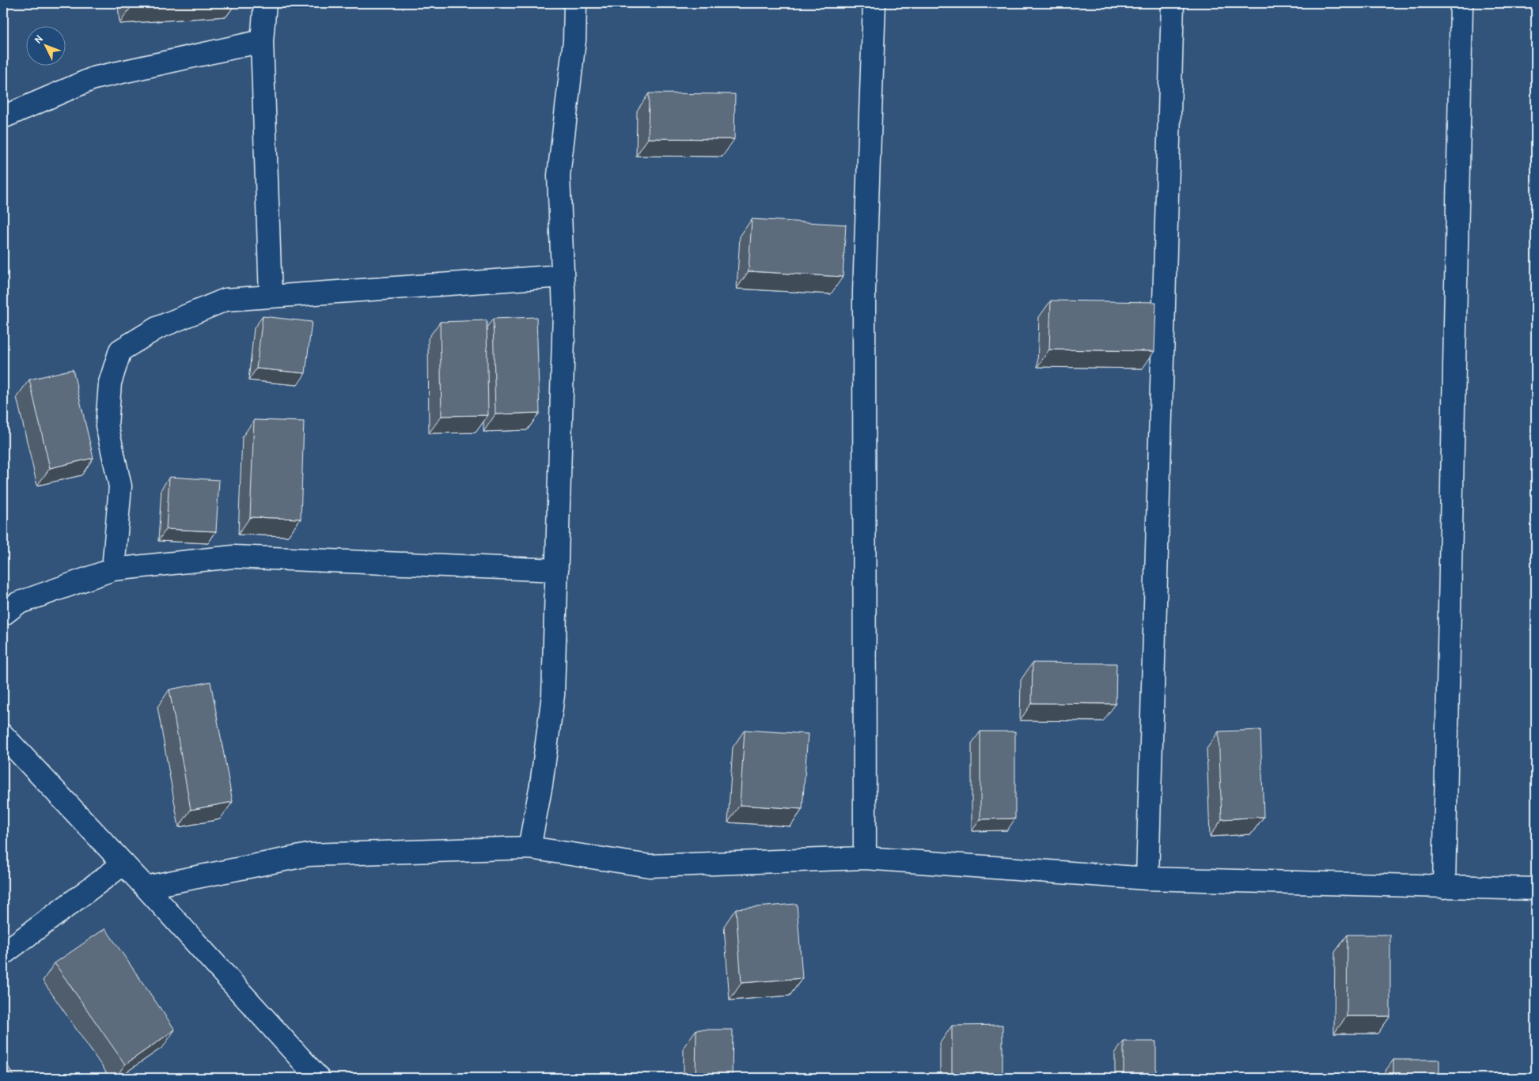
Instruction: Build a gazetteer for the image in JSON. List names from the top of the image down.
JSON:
{
  "north": "top left"
}
